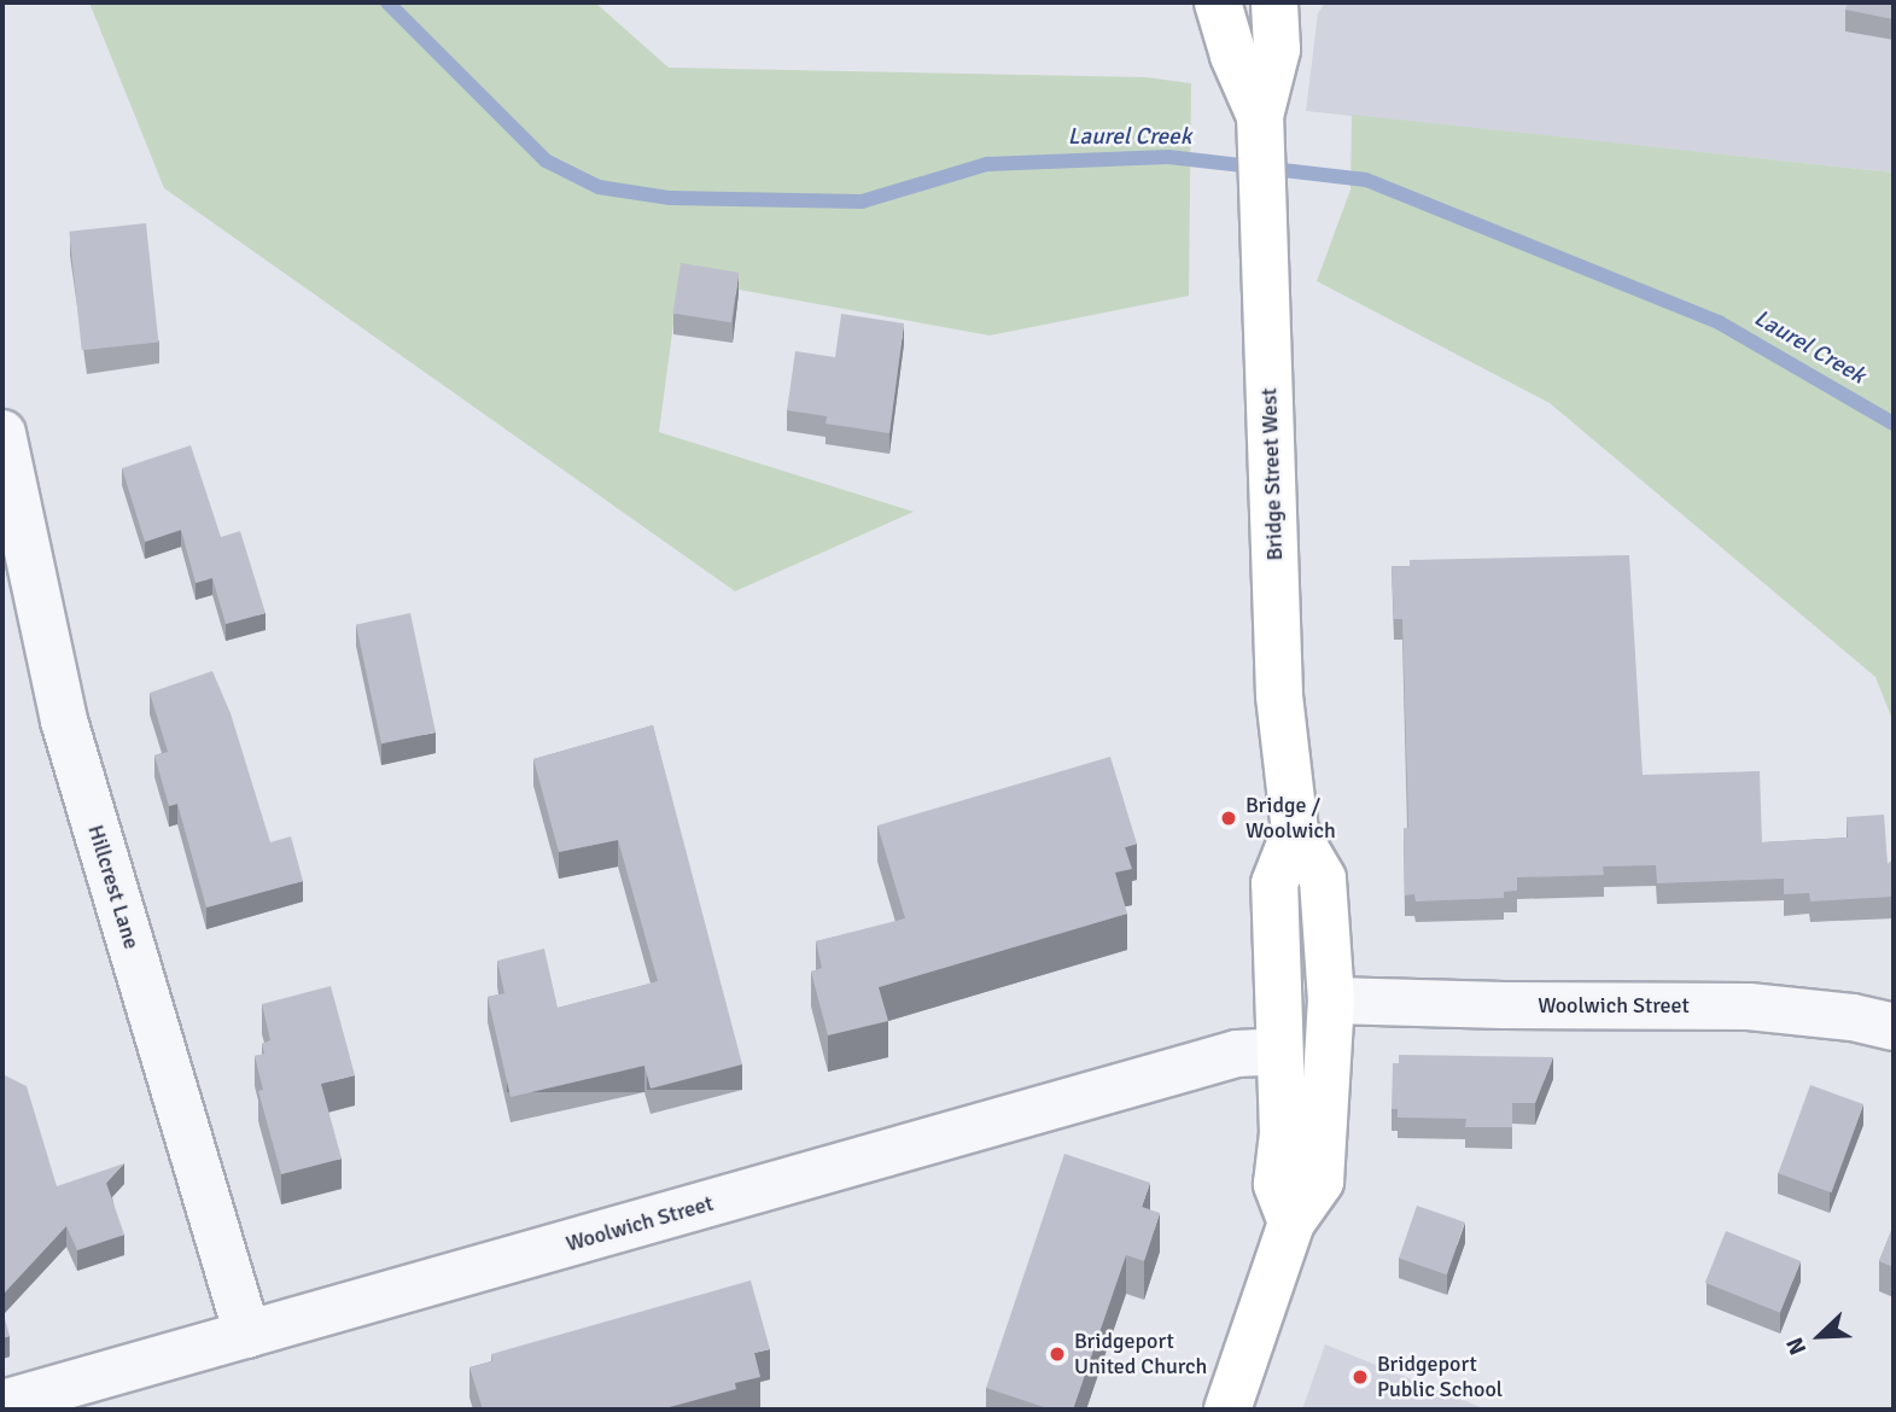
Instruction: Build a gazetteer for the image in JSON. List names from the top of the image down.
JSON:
{
  "streets": {
    "main road": ["Bridge Street West"],
    "street": ["Hillcrest Lane", "Woolwich Street"]
  },
  "crossings": [
    ["Bridge Street West", "Woolwich Street"],
    ["Hillcrest Lane", "Woolwich Street"]
  ],
  "water": ["Laurel Creek"],
  "places": ["Bridge / Woolwich", "Bridgeport United Church", "Bridgeport Public School"],
  "north": "bottom left"
}
